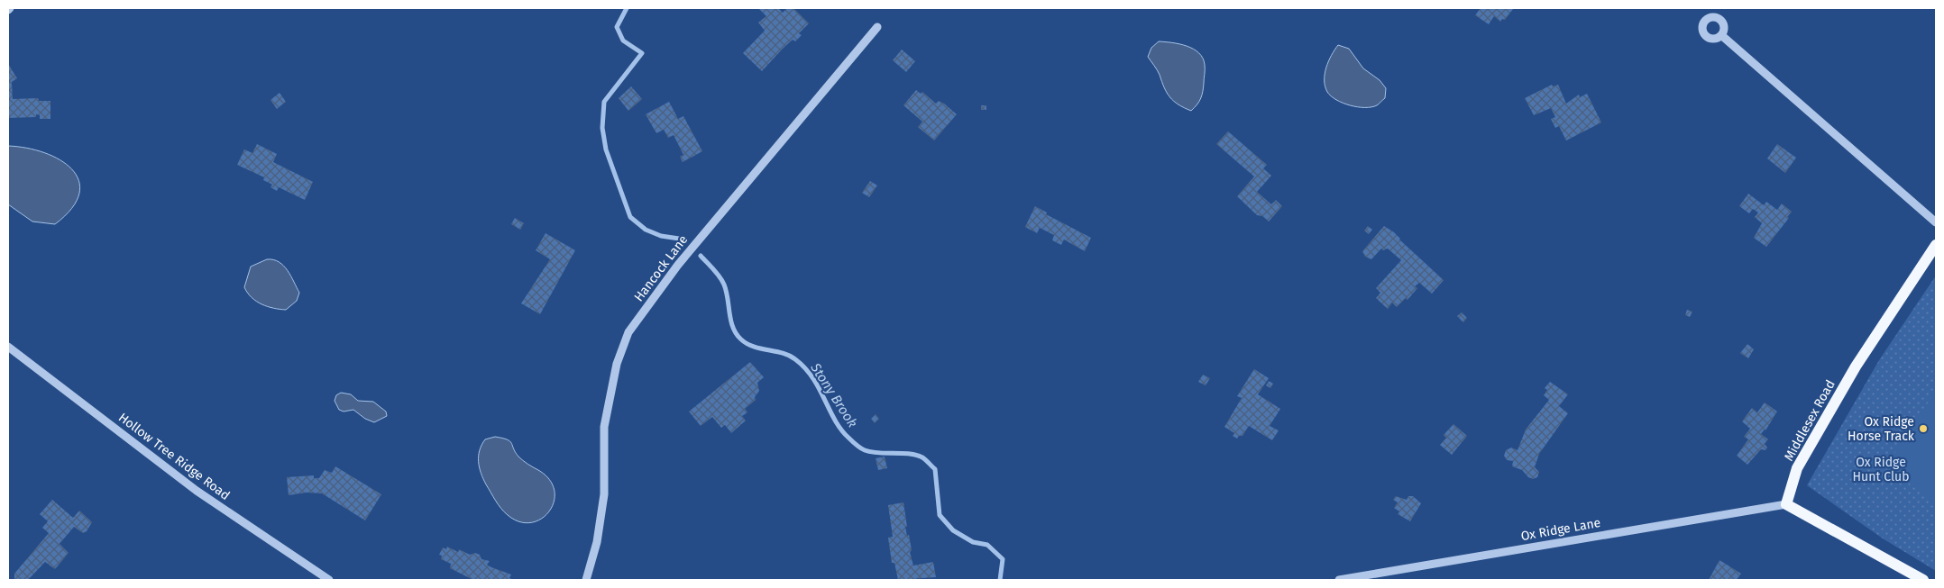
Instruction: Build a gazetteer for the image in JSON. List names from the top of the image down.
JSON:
{
  "streets": {
    "main road": ["Middlesex Road"],
    "street": ["Hancock Lane", "Hollow Tree Ridge Road", "Ox Ridge Lane"]
  },
  "crossings": [
    ["Middlesex Road", "Ox Ridge Lane"]
  ],
  "water": ["Stony Brook"],
  "parks": ["Ox Ridge Hunt Club"],
  "places": ["Ox Ridge Horse Track"]
}
